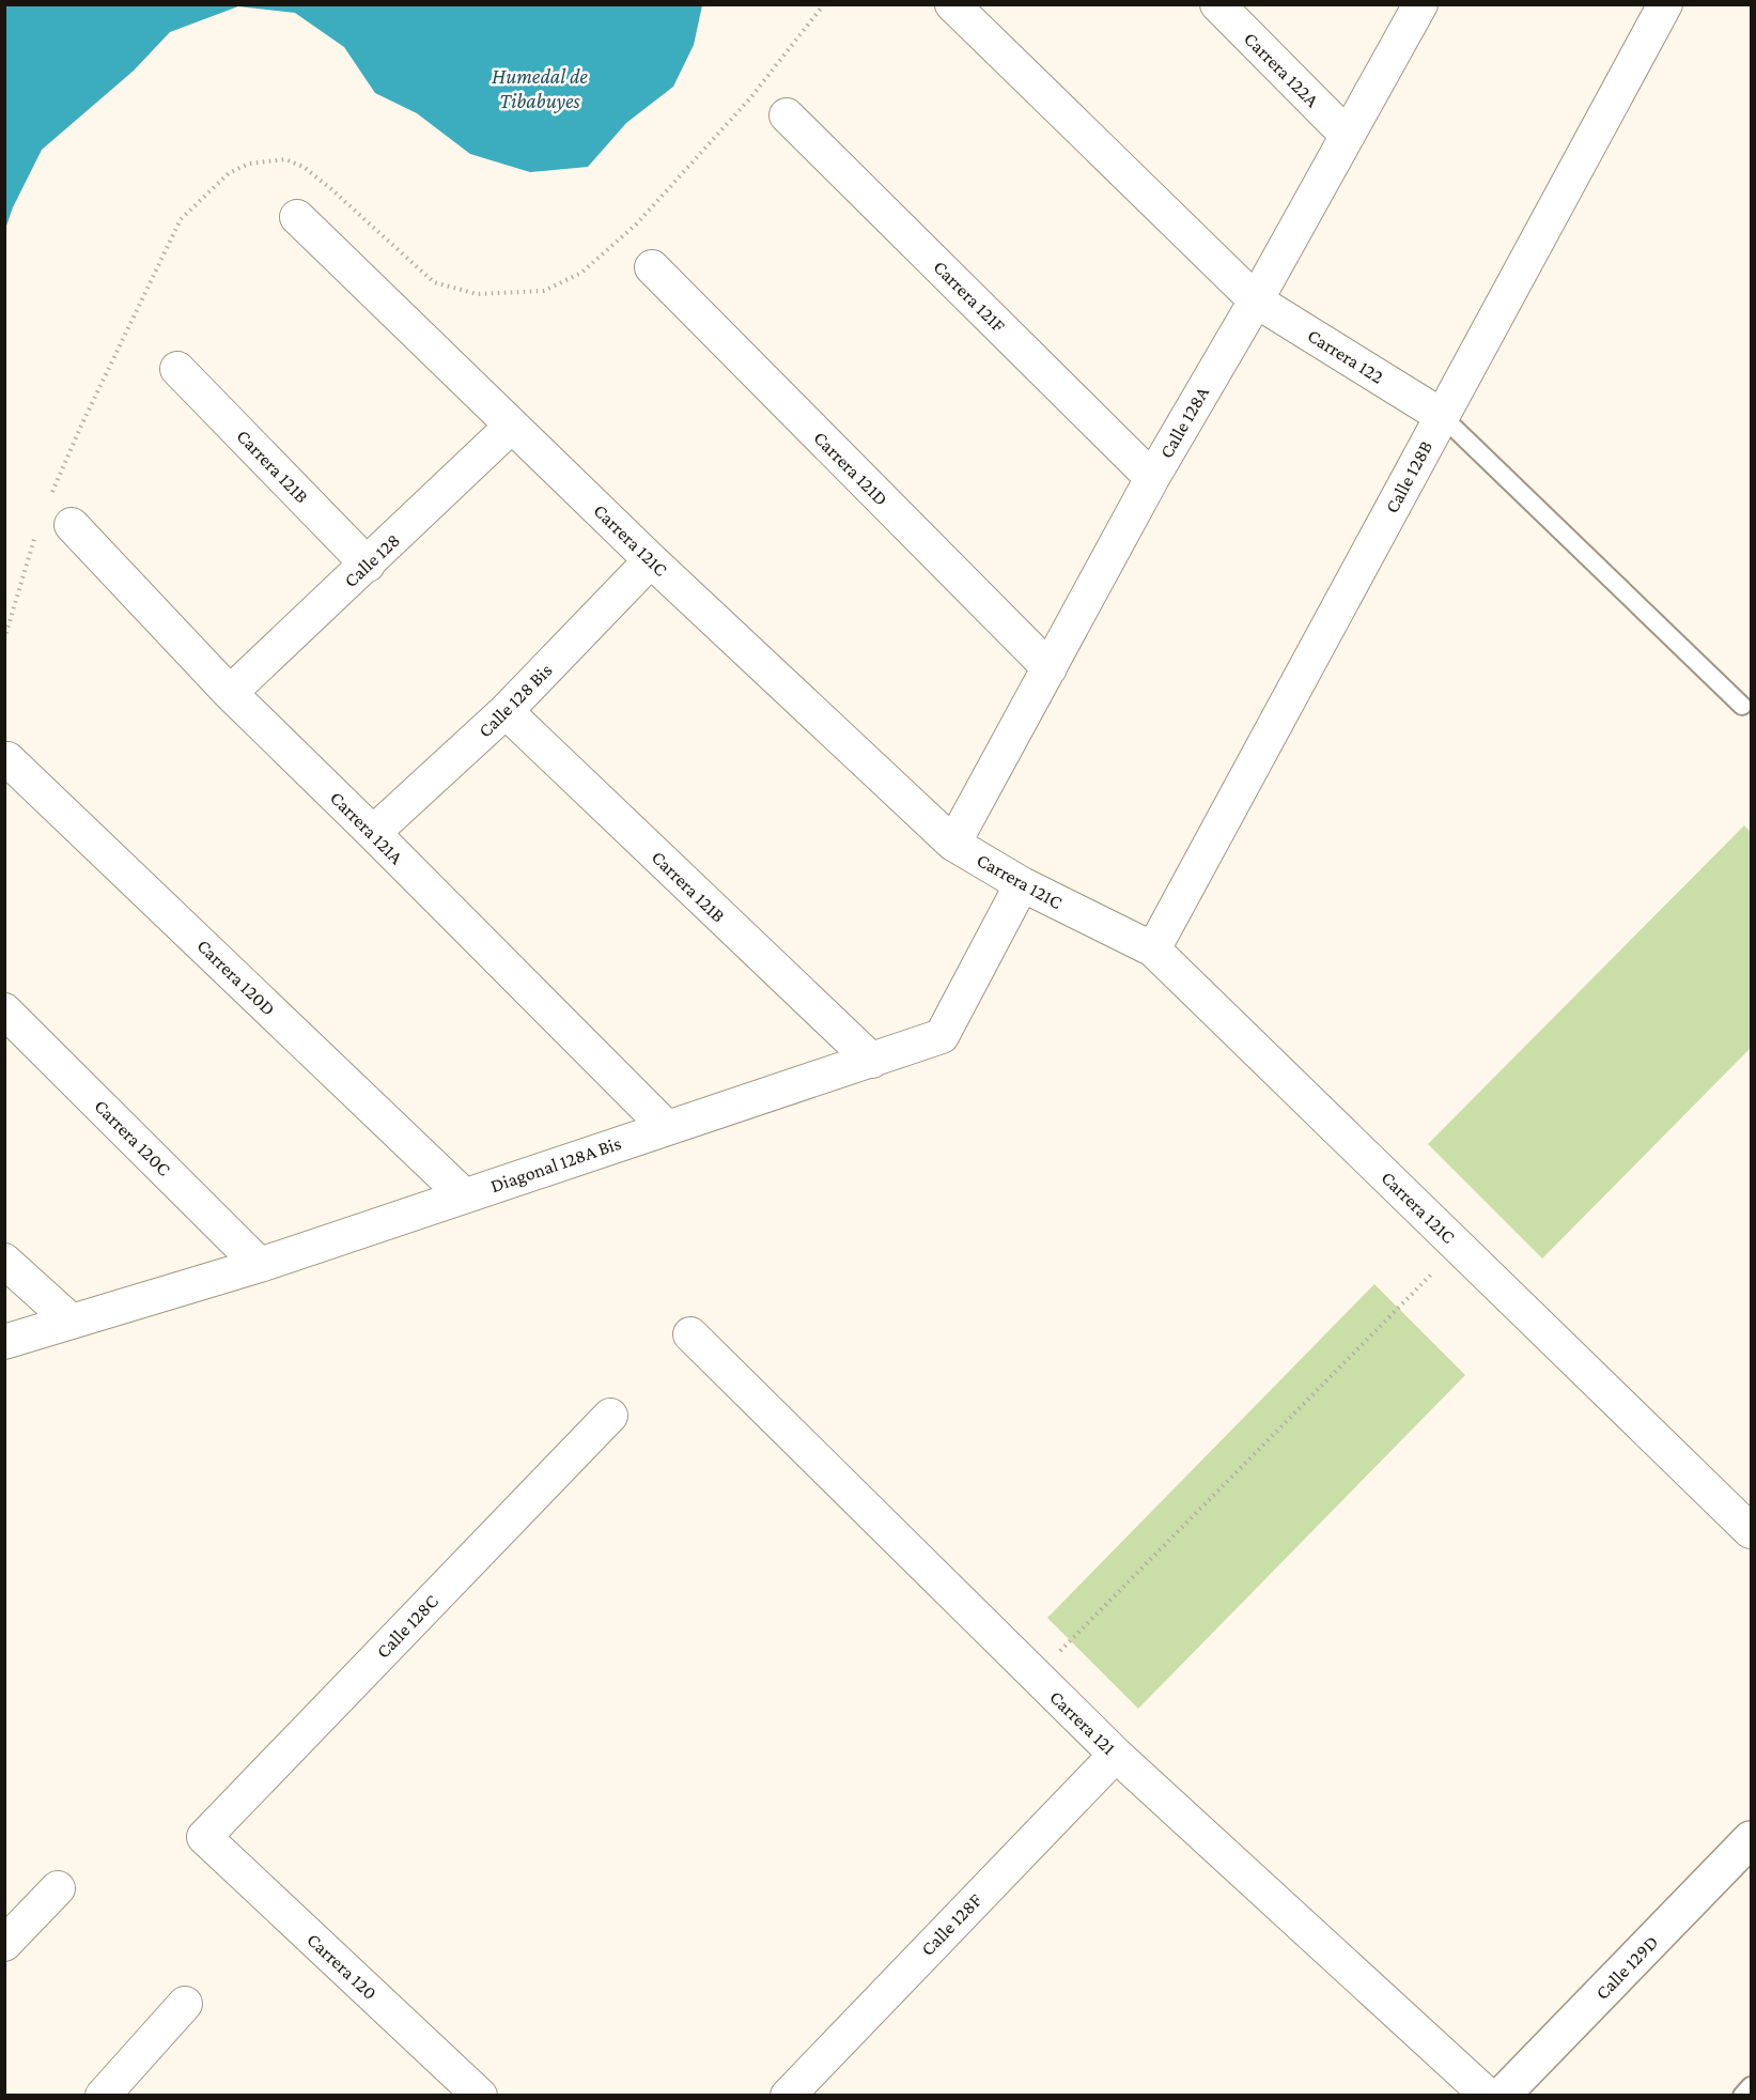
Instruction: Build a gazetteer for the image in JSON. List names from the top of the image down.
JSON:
{
  "streets": {
    "street": [
      "Carrera 122A",
      "Carrera 121F",
      "Carrera 122",
      "Calle 128A",
      "Carrera 121B",
      "Carrera 121D",
      "Calle 128B",
      "Carrera 121C",
      "Calle 128",
      "Calle 128 Bis",
      "Carrera 121A",
      "Carrera 120D",
      "Carrera 120C",
      "Diagonal 128A Bis",
      "Calle 128C",
      "Carrera 121",
      "Calle 128F",
      "Carrera 120",
      "Calle 129D"
    ]
  },
  "crossings": [
    ["Carrera 122A", "Calle 128A"],
    ["Carrera 121F", "Calle 128A"],
    ["Carrera 122", "Calle 128A"],
    ["Carrera 122", "Calle 128B"],
    ["Calle 128A", "Carrera 121D"],
    ["Calle 128A", "Carrera 121C"],
    ["Carrera 121B", "Calle 128"],
    ["Carrera 121B", "Calle 128 Bis"],
    ["Carrera 121B", "Diagonal 128A Bis"],
    ["Calle 128B", "Carrera 121C"],
    ["Carrera 121C", "Calle 128"],
    ["Carrera 121C", "Calle 128 Bis"],
    ["Carrera 121C", "Diagonal 128A Bis"],
    ["Calle 128", "Carrera 121A"],
    ["Calle 128 Bis", "Carrera 121A"],
    ["Carrera 121A", "Diagonal 128A Bis"],
    ["Carrera 120D", "Diagonal 128A Bis"],
    ["Carrera 120C", "Diagonal 128A Bis"],
    ["Calle 128C", "Carrera 120"],
    ["Carrera 121", "Calle 128F"]
  ],
  "water": ["Humedal de Tibabuyes"]
}
